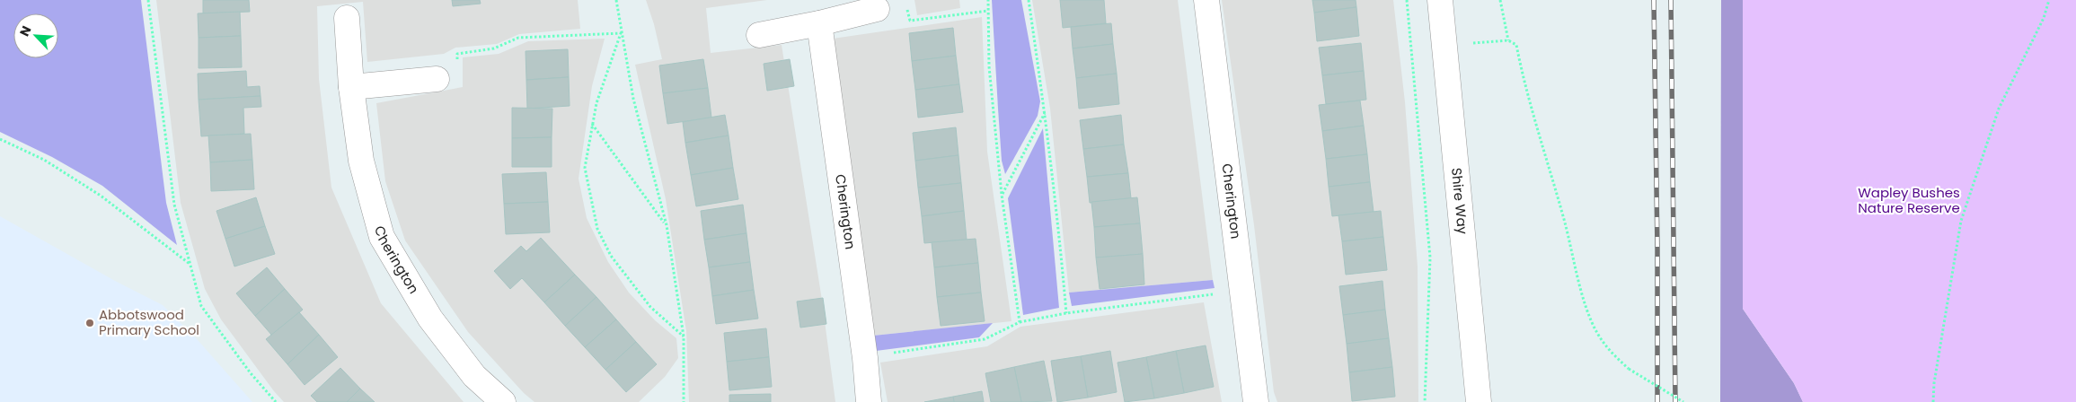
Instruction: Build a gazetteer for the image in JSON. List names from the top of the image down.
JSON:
{
  "streets": {
    "street": ["Cherington", "Shire Way"]
  },
  "parks": ["Wapley Bushes Nature Reserve"],
  "places": ["Abbotswood Primary School"],
  "north": "top left"
}
